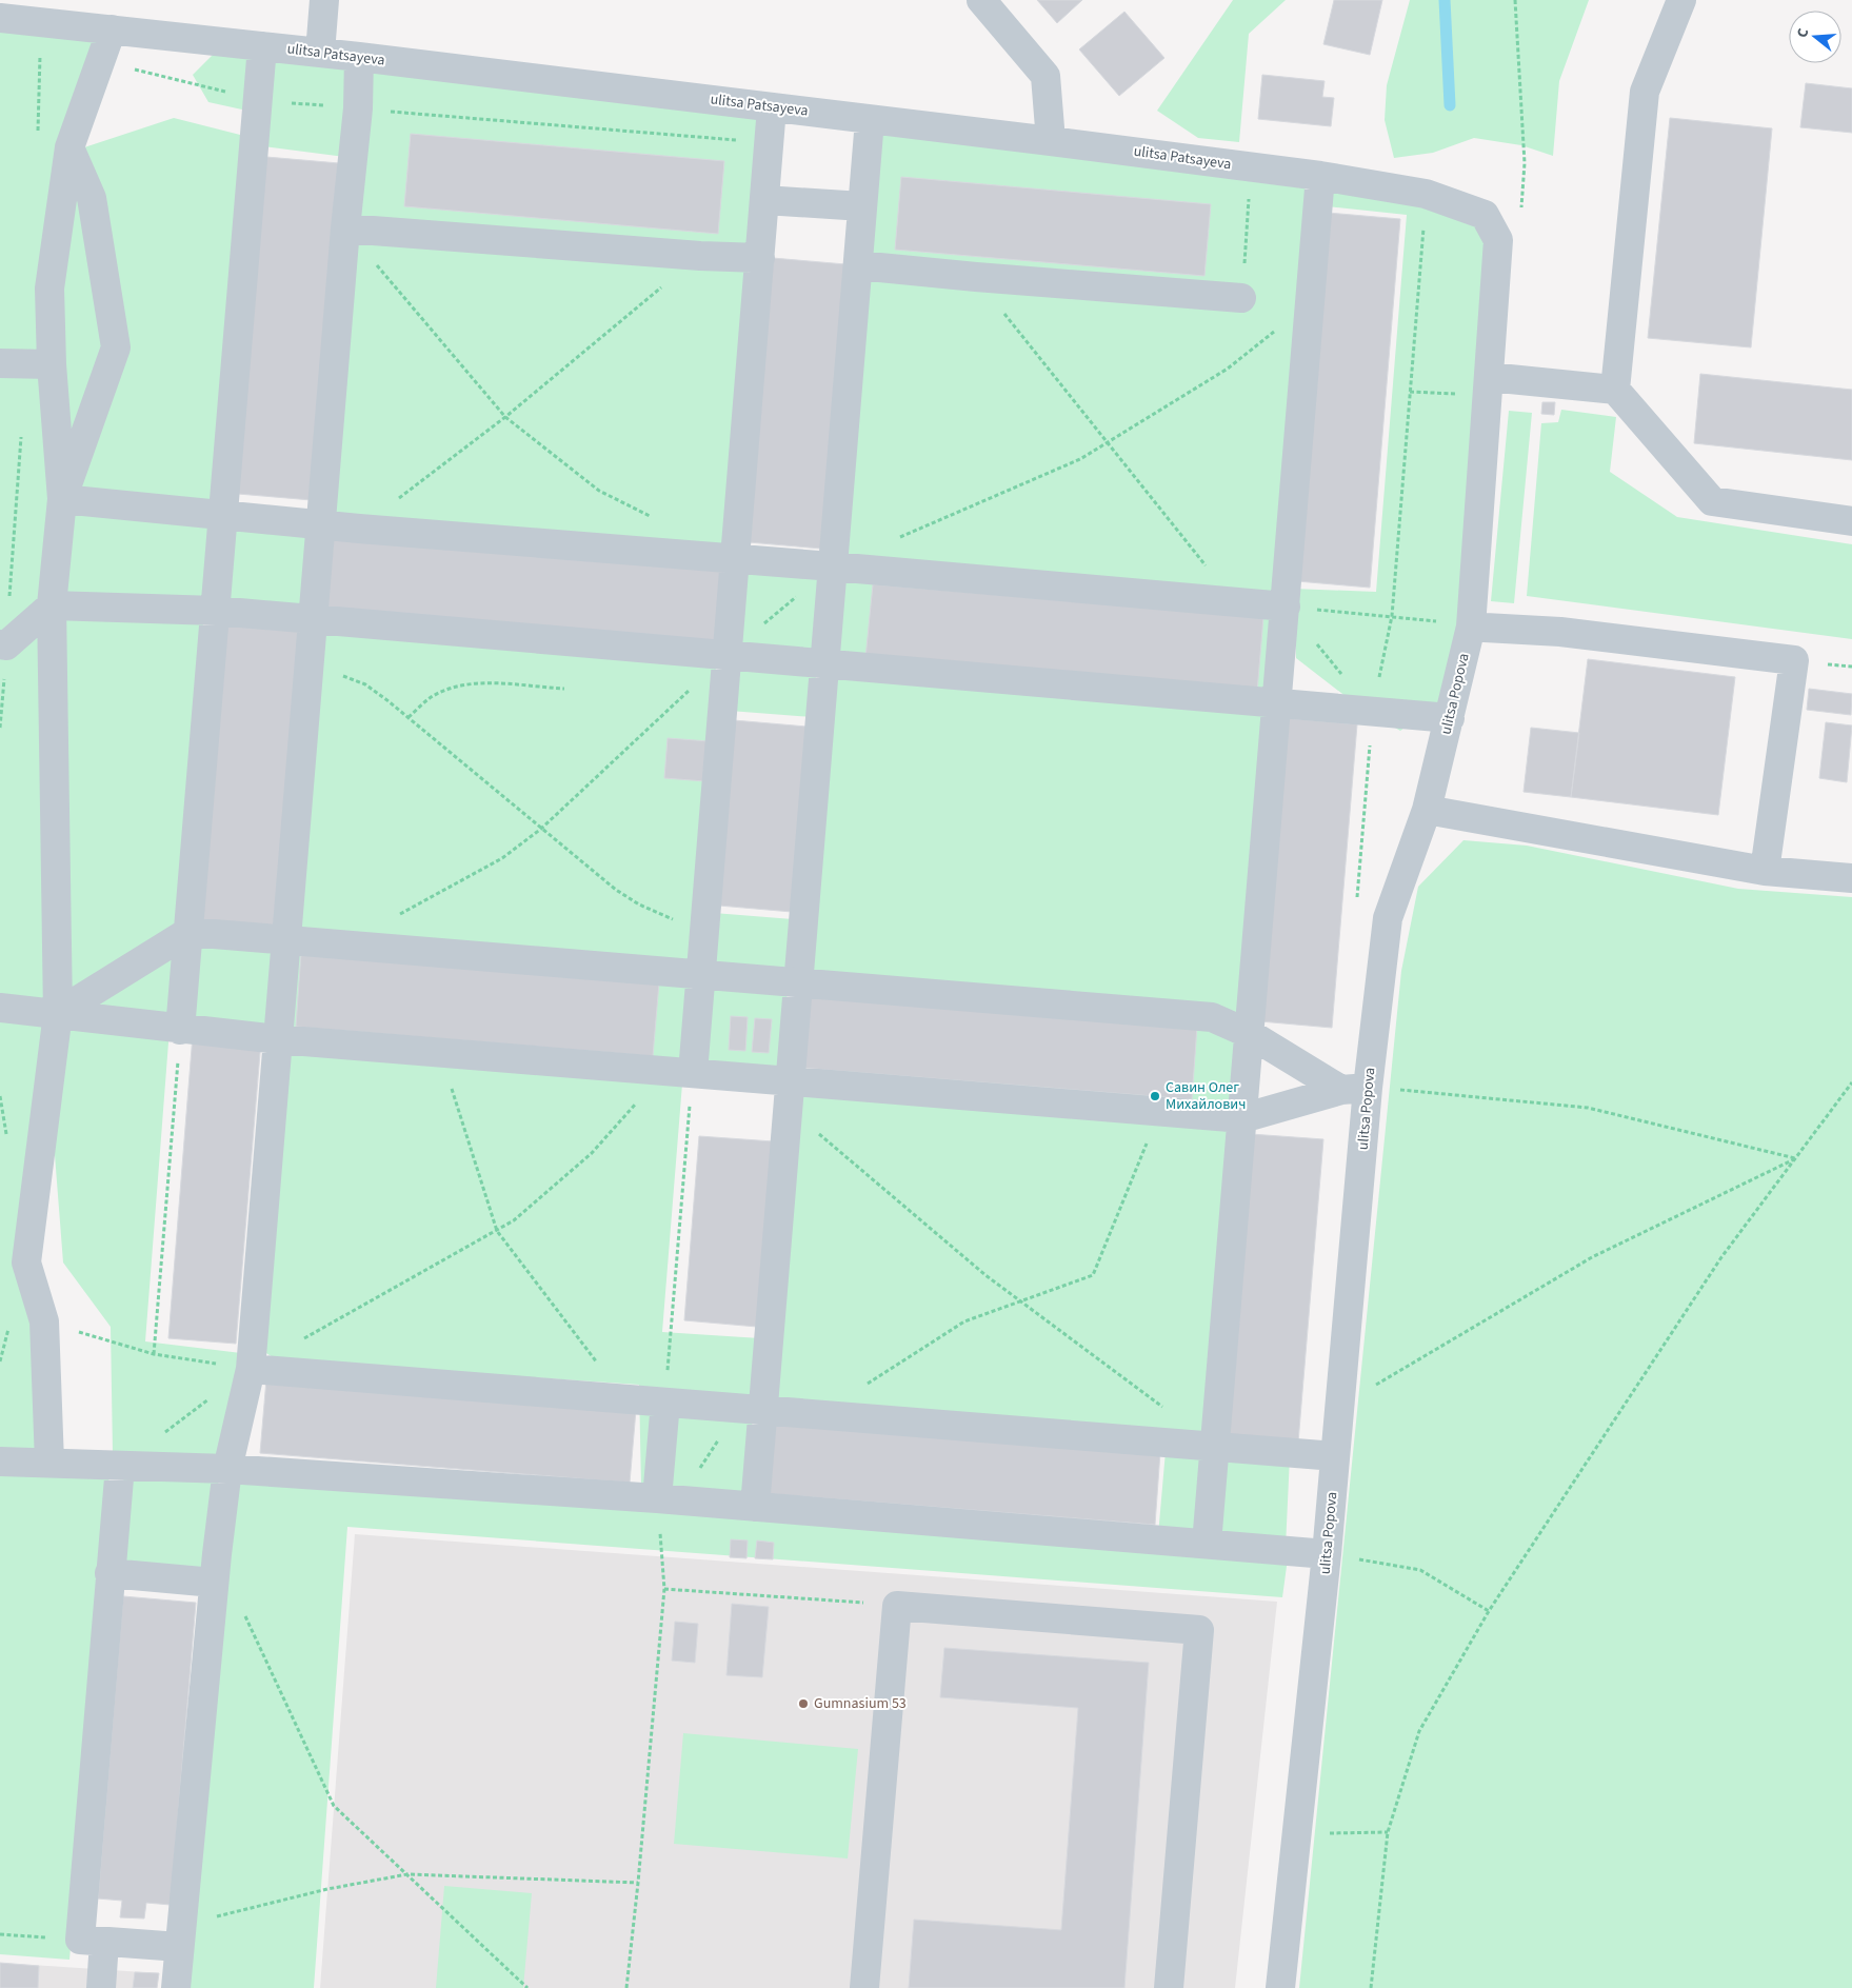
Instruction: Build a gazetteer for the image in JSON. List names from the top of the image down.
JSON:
{
  "streets": {
    "street": ["ulitsa Patsayeva", "ulitsa Popova"]
  },
  "crossings": [
    ["ulitsa Patsayeva", "ulitsa Popova"]
  ],
  "places": ["Савин Олег Михайлович", "Gumnasium 53"],
  "north": "left"
}
